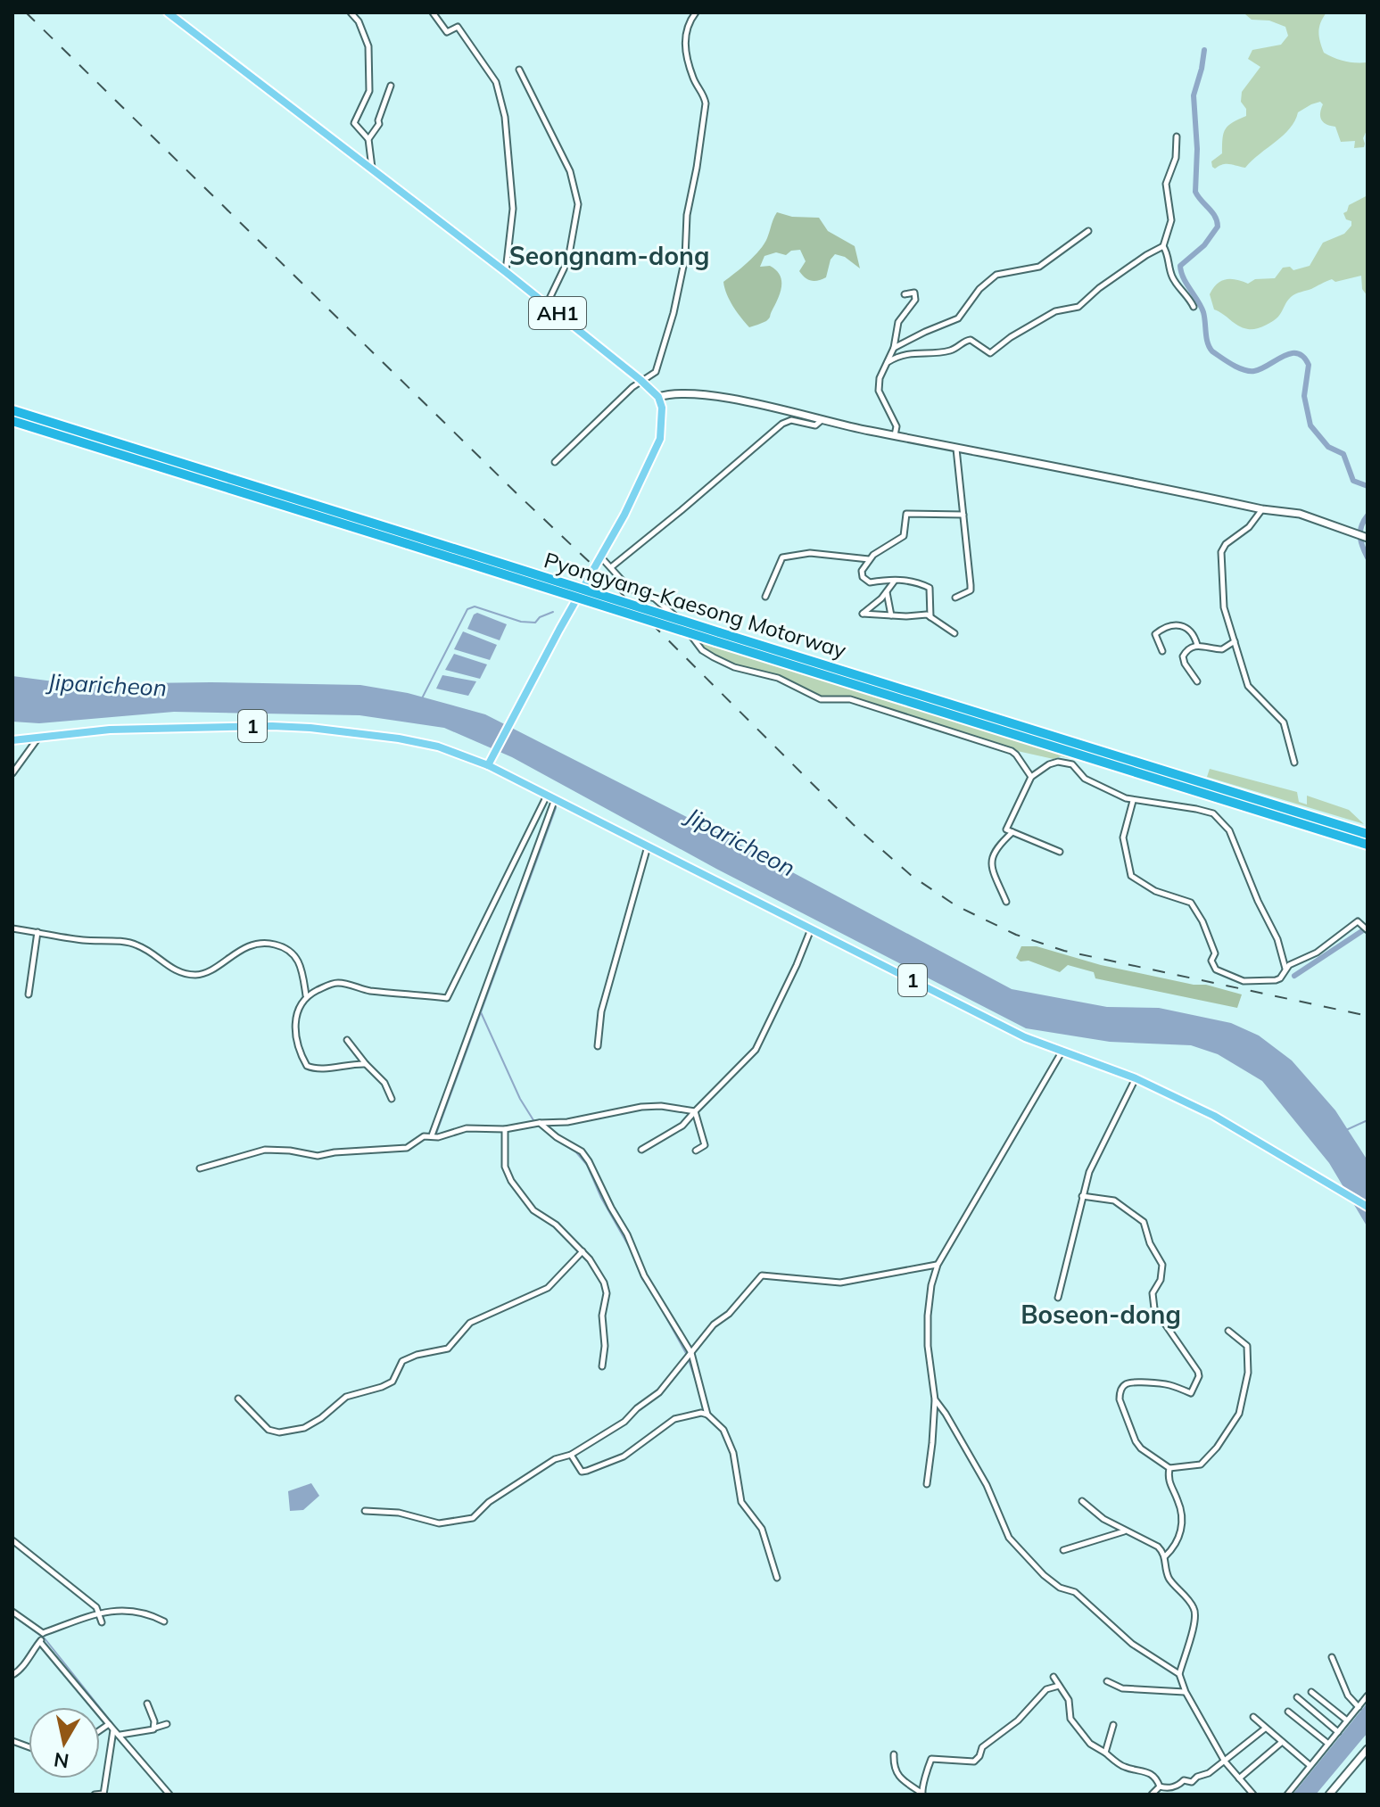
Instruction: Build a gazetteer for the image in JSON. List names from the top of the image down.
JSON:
{
  "streets": {
    "highway": ["Pyongyang-Kaesong Motorway"],
    "main road": ["AH1", "1"]
  },
  "districts": ["Seongnam-dong", "Boseon-dong"],
  "water": ["Jiparicheon"],
  "north": "bottom"
}
